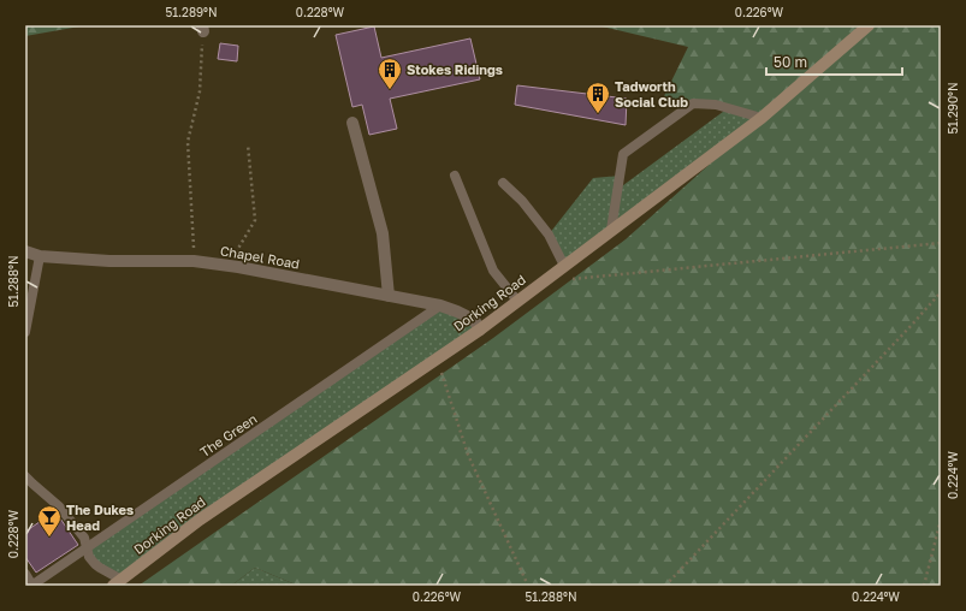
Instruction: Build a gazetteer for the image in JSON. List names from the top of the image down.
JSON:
{
  "streets": {
    "main road": ["Dorking Road"],
    "street": ["Chapel Road"],
    "lane": ["The Green"]
  },
  "crossings": [
    ["Chapel Road", "Dorking Road"],
    ["Chapel Road", "The Green"]
  ],
  "places": {
    "building": ["Stokes Ridings", "Tadworth Social Club"],
    "bar": ["The Dukes Head"]
  },
  "scale_bar": "50 m",
  "coordinates": [
    "51.289°N",
    "0.228°W",
    "0.226°W",
    "51.290°N",
    "51.288°N",
    "0.224°W"
  ]
}
